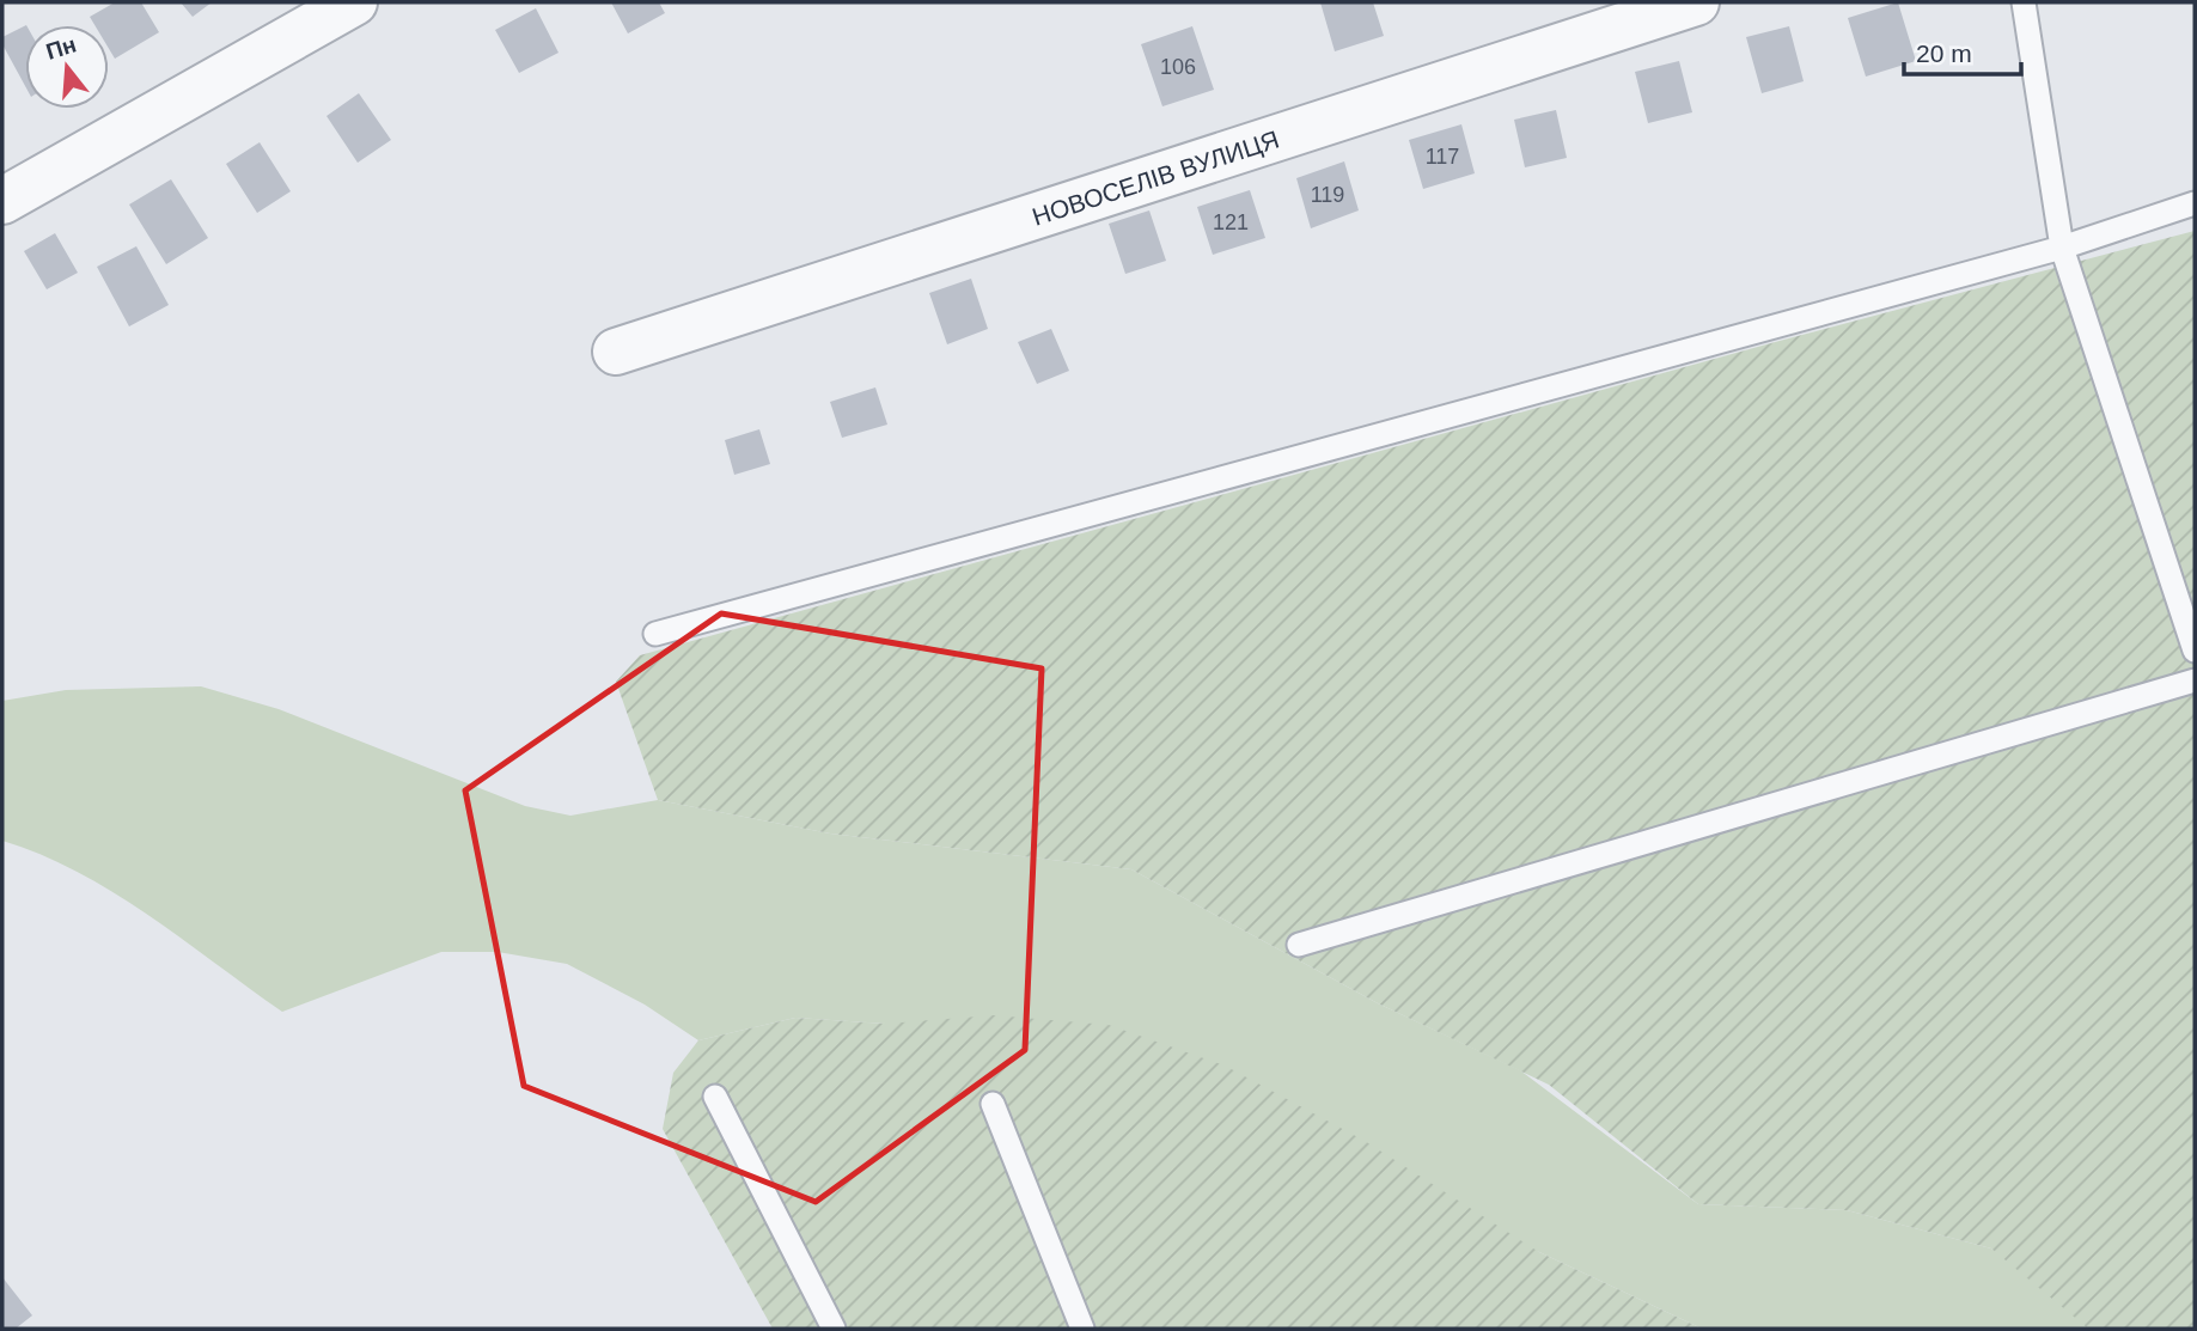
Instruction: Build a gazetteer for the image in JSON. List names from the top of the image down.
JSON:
{
  "streets": {
    "street": ["НОВОСЕЛІВ ВУЛИЦЯ"]
  },
  "house_numbers": [
    "106",
    "117",
    "119",
    "121"
  ],
  "scale_bar": "20 m",
  "north": "top"
}
